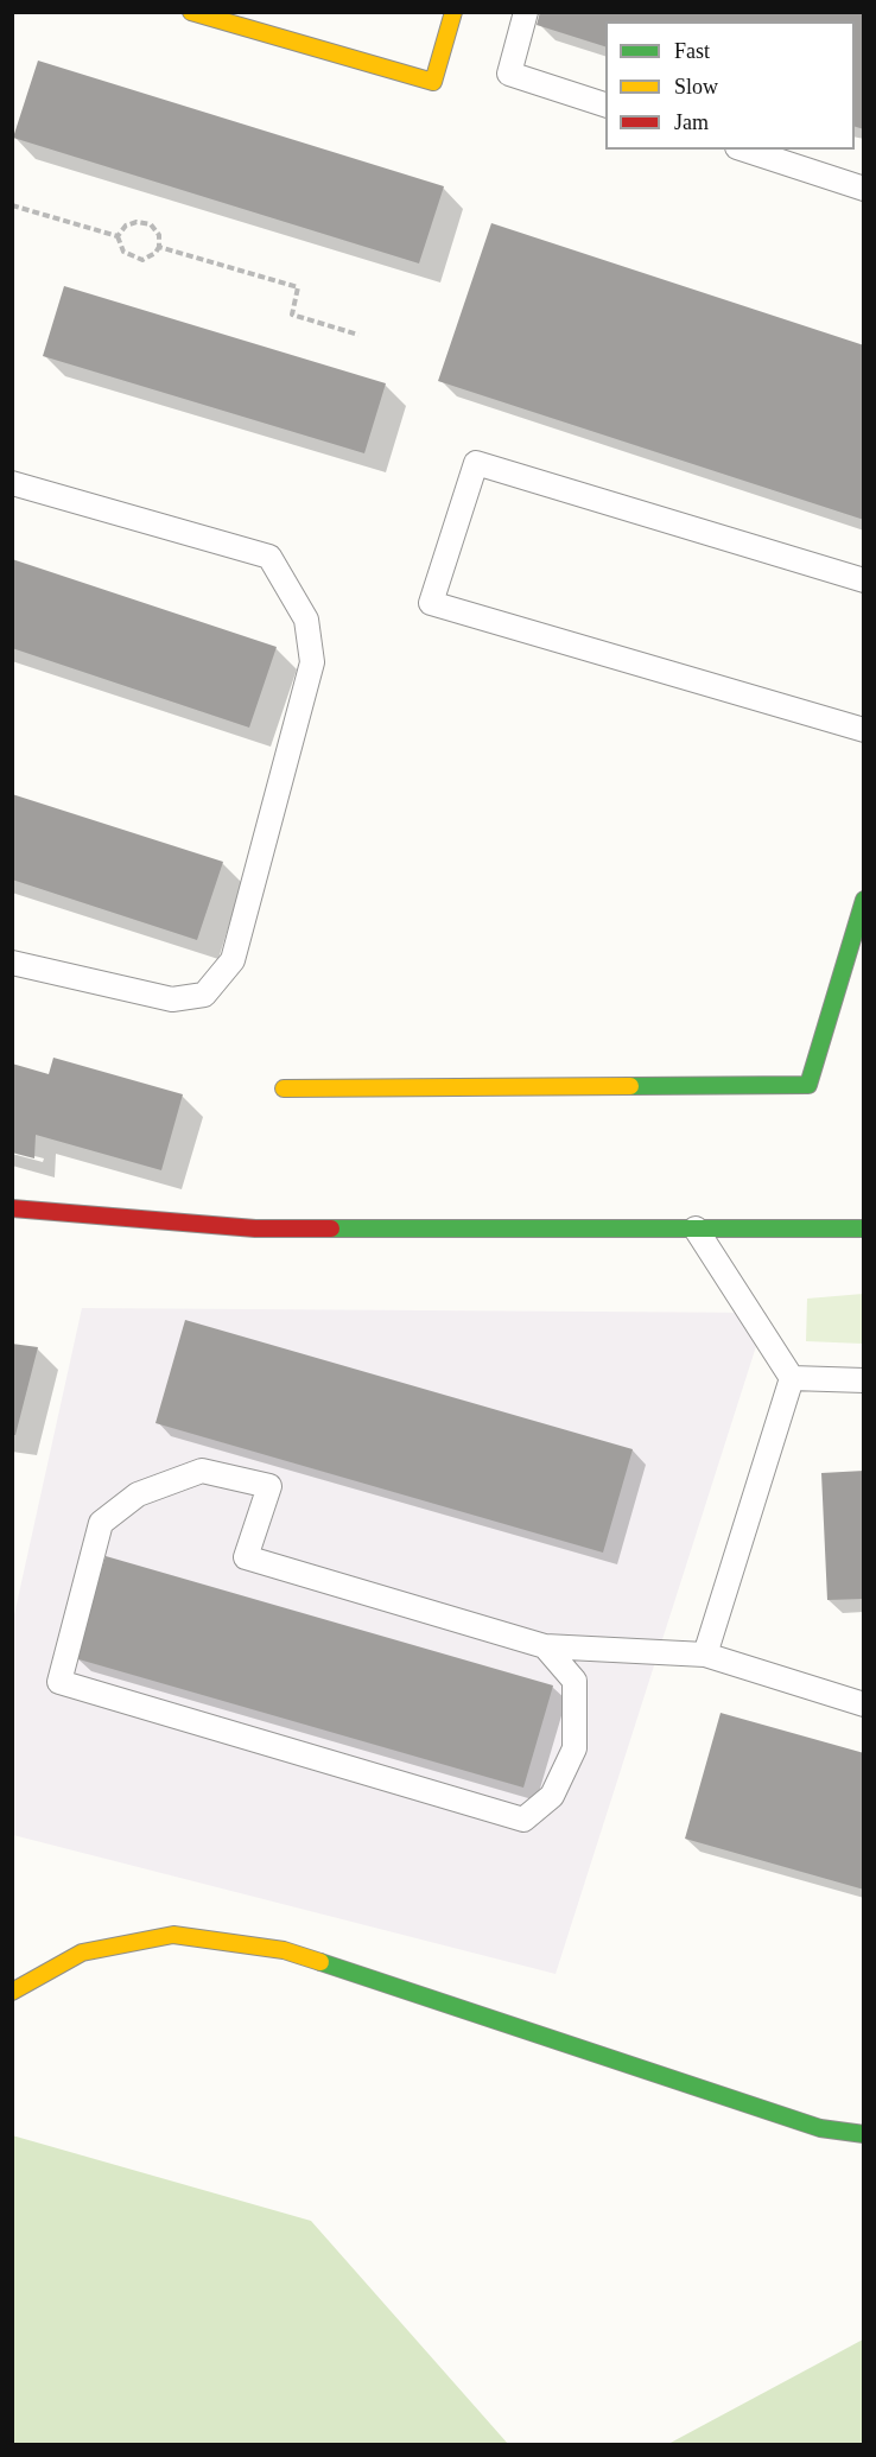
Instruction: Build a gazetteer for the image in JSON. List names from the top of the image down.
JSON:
{
  "legend": ["Fast", "Slow", "Jam"]
}
